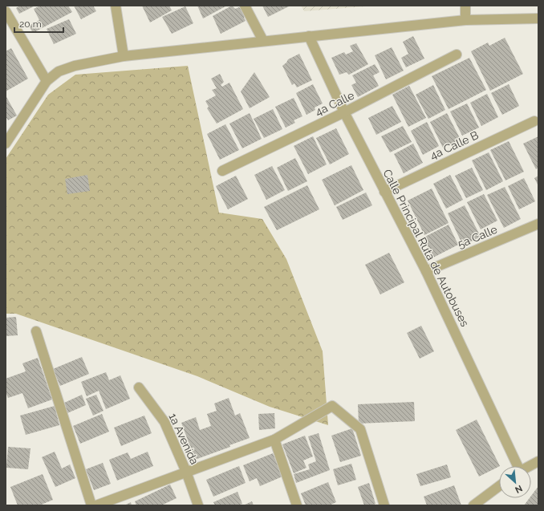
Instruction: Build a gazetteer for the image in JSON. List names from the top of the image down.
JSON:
{
  "streets": {
    "street": [
      "4a Calle",
      "4a Calle B",
      "5a Calle",
      "Calle Principal Ruta de Autobuses",
      "1a Avenida"
    ]
  },
  "crossings": [
    ["4a Calle", "Calle Principal Ruta de Autobuses"],
    ["4a Calle B", "Calle Principal Ruta de Autobuses"],
    ["5a Calle", "Calle Principal Ruta de Autobuses"]
  ],
  "scale_bar": "20 m",
  "north": "bottom right"
}
